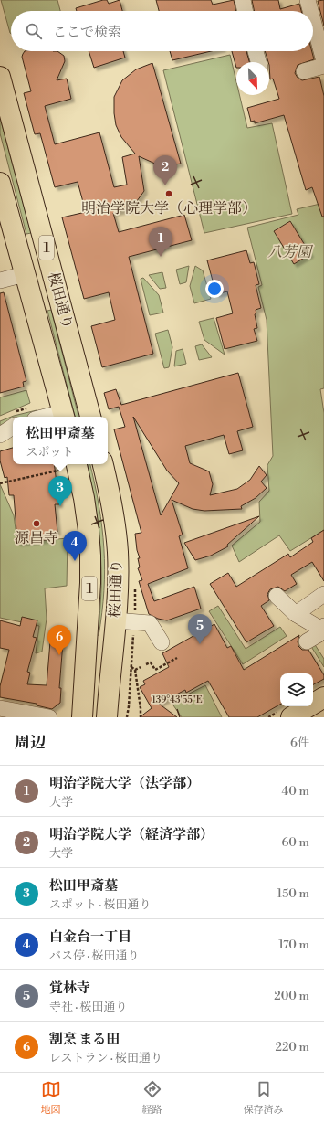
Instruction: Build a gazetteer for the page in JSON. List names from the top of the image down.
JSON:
{
  "streets": {
    "main road": ["1", "桜田通り"]
  },
  "parks": ["八芳園"],
  "places": ["明治学院大学（心理学部）", "源昌寺"],
  "north": "bottom right",
  "page": {
    "search": "ここで検索",
    "pins": [
      "2",
      "1",
      "3",
      "4",
      "5",
      "6"
    ],
    "popup": ["松田甲斎墓", "スポット"],
    "heading": ["周辺", "6件"],
    "list": [
      {
        "mark": "1",
        "name": "明治学院大学（法学部）",
        "note": "大学",
        "value": "40 m"
      },
      {
        "mark": "2",
        "name": "明治学院大学（経済学部）",
        "note": "大学",
        "value": "60 m"
      },
      {
        "mark": "3",
        "name": "松田甲斎墓",
        "note": "スポット · 桜田通り",
        "value": "150 m"
      },
      {
        "mark": "4",
        "name": "白金台一丁目",
        "note": "バス停 · 桜田通り",
        "value": "170 m"
      },
      {
        "mark": "5",
        "name": "覚林寺",
        "note": "寺社 · 桜田通り",
        "value": "200 m"
      },
      {
        "mark": "6",
        "name": "割烹 まる田",
        "note": "レストラン · 桜田通り",
        "value": "220 m"
      }
    ],
    "nav": ["地図", "経路", "保存済み"]
  },
  "coordinates": ["139°43'55\"E"]
}
